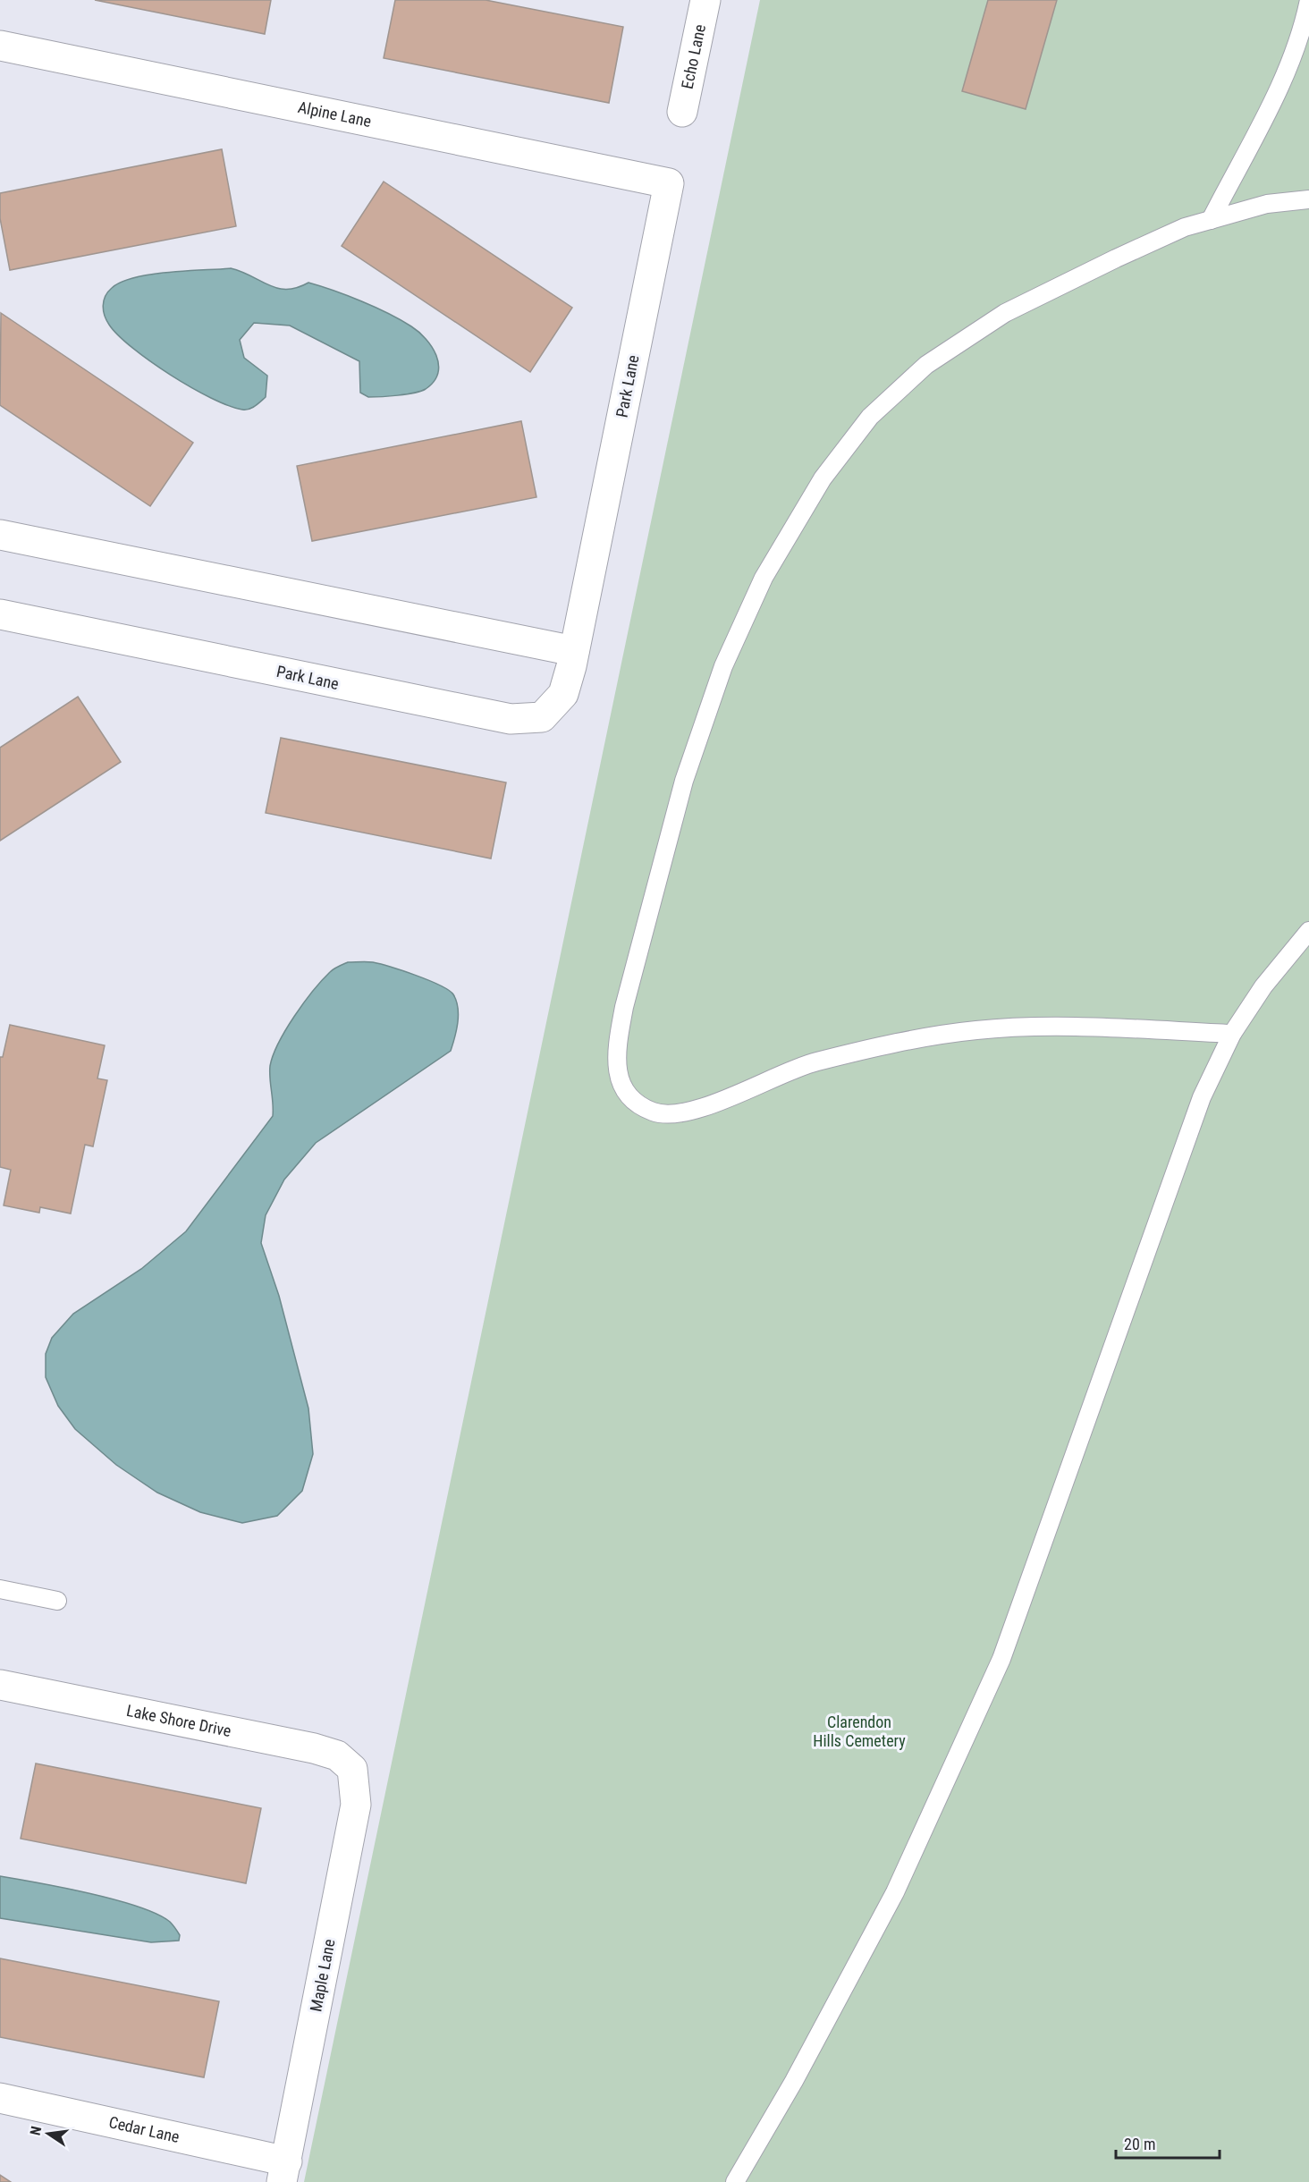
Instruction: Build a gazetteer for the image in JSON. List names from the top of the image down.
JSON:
{
  "streets": {
    "street": [
      "Echo Lane",
      "Alpine Lane",
      "Park Lane",
      "Lake Shore Drive",
      "Maple Lane",
      "Cedar Lane"
    ]
  },
  "crossings": [
    ["Alpine Lane", "Park Lane"],
    ["Lake Shore Drive", "Maple Lane"],
    ["Maple Lane", "Cedar Lane"]
  ],
  "parks": ["Clarendon Hills Cemetery"],
  "scale_bar": "20 m",
  "north": "left"
}
